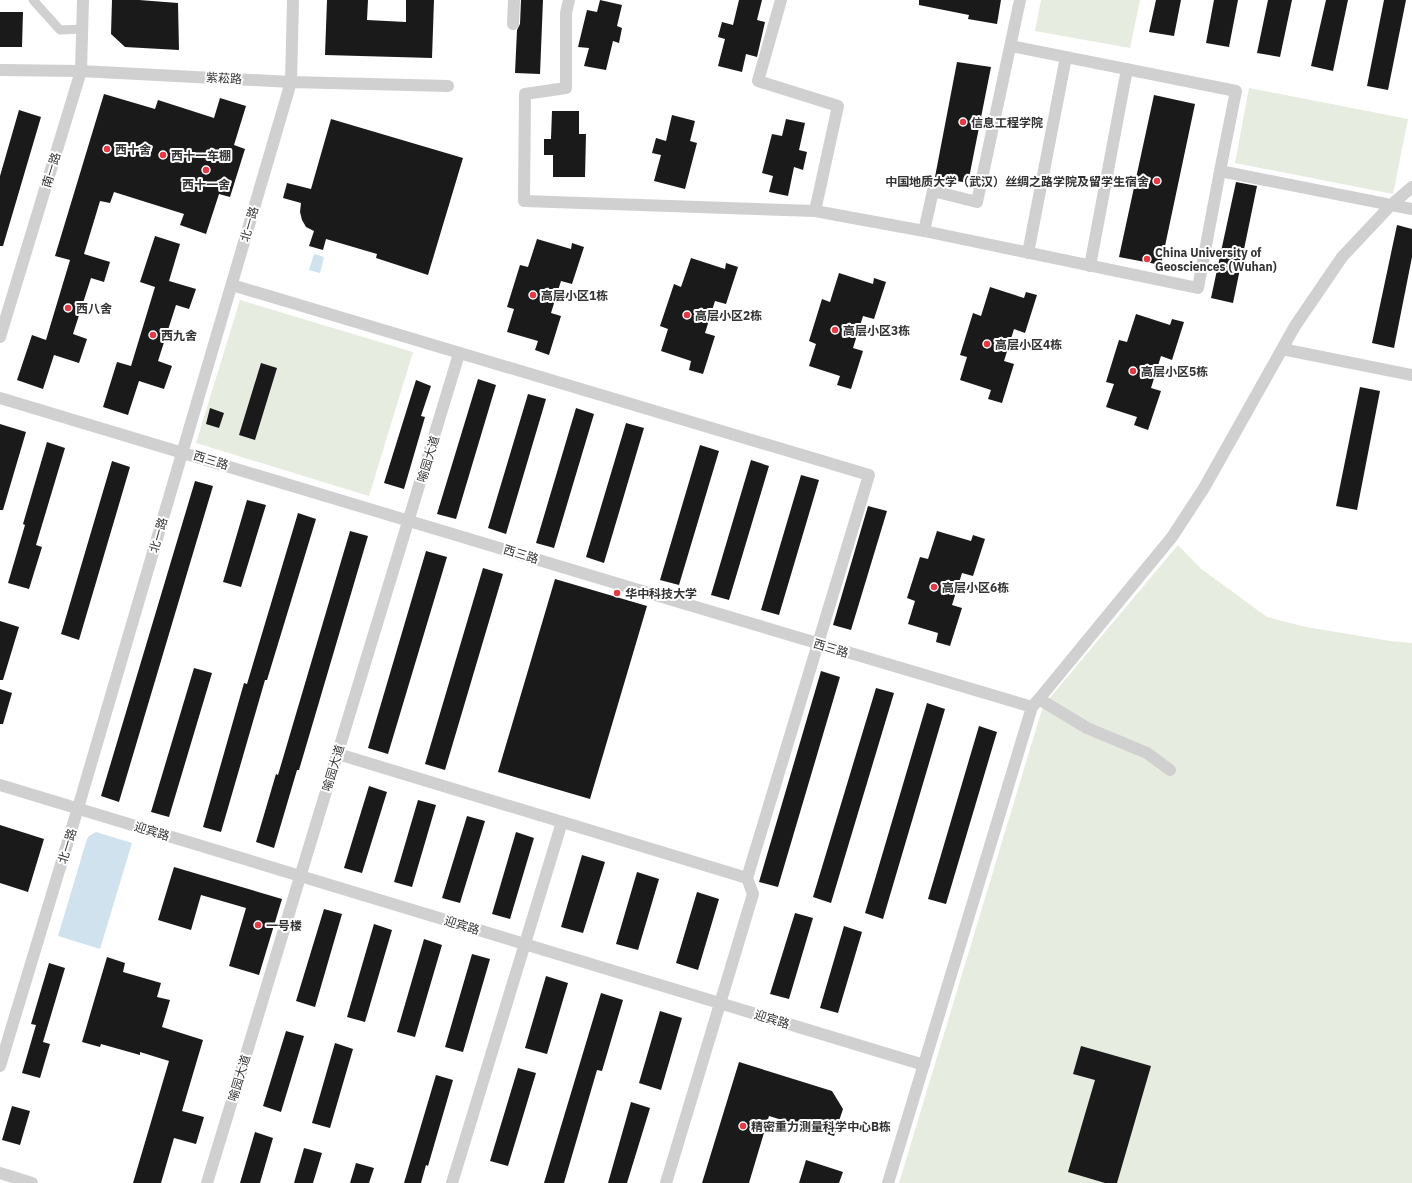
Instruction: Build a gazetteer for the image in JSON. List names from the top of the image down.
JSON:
{
  "streets": {
    "street": [
      "紫菘路",
      "南一路",
      "北一路",
      "喻园大道",
      "西三路",
      "迎宾路"
    ]
  },
  "crossings": [
    ["紫菘路", "南一路"],
    ["紫菘路", "北一路"],
    ["北一路", "西三路"],
    ["北一路", "迎宾路"],
    ["喻园大道", "西三路"],
    ["喻园大道", "迎宾路"]
  ],
  "places": [
    "信息工程学院",
    "西十舍",
    "西十一车棚",
    "西十一舍",
    "中国地质大学（武汉）丝绸之路学院及留学生宿舍",
    "China University of Geosciences (Wuhan)",
    "高层小区1栋",
    "西八舍",
    "高层小区2栋",
    "高层小区3栋",
    "西九舍",
    "高层小区4栋",
    "高层小区5栋",
    "高层小区6栋",
    "华中科技大学",
    "一号楼",
    "精密重力测量科学中心B栋"
  ]
}
